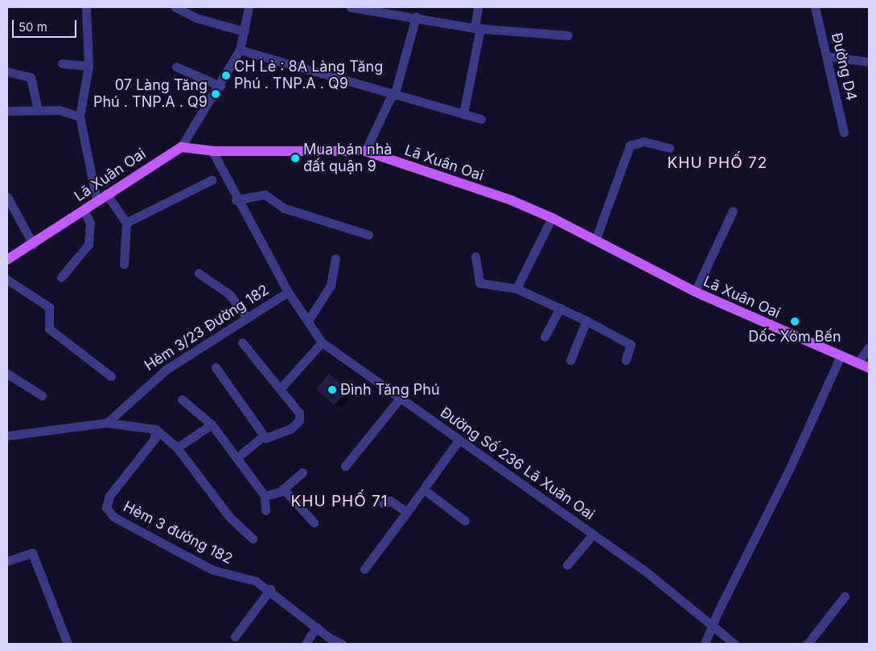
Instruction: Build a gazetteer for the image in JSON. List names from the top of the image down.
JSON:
{
  "streets": {
    "main road": ["Lã Xuân Oai"],
    "street": [
      "Đường D4",
      "Hẻm 3/23 Đường 182",
      "Đường Số 236 Lã Xuân Oai",
      "Hẻm 3 đường 182"
    ]
  },
  "crossings": [
    ["Lã Xuân Oai", "Đường Số 236 Lã Xuân Oai"],
    ["Hẻm 3/23 Đường 182", "Đường Số 236 Lã Xuân Oai"]
  ],
  "districts": ["KHU PHỐ 72", "KHU PHỐ 71"],
  "places": [
    "CH Lẻ : 8A Làng Tăng Phú . TNP.A . Q9",
    "07 Làng Tăng Phú . TNP.A . Q9",
    "Mua bán nhà đất quận 9",
    "Dốc Xóm Bến",
    "Đình Tăng Phú"
  ],
  "scale_bar": "50 m"
}
